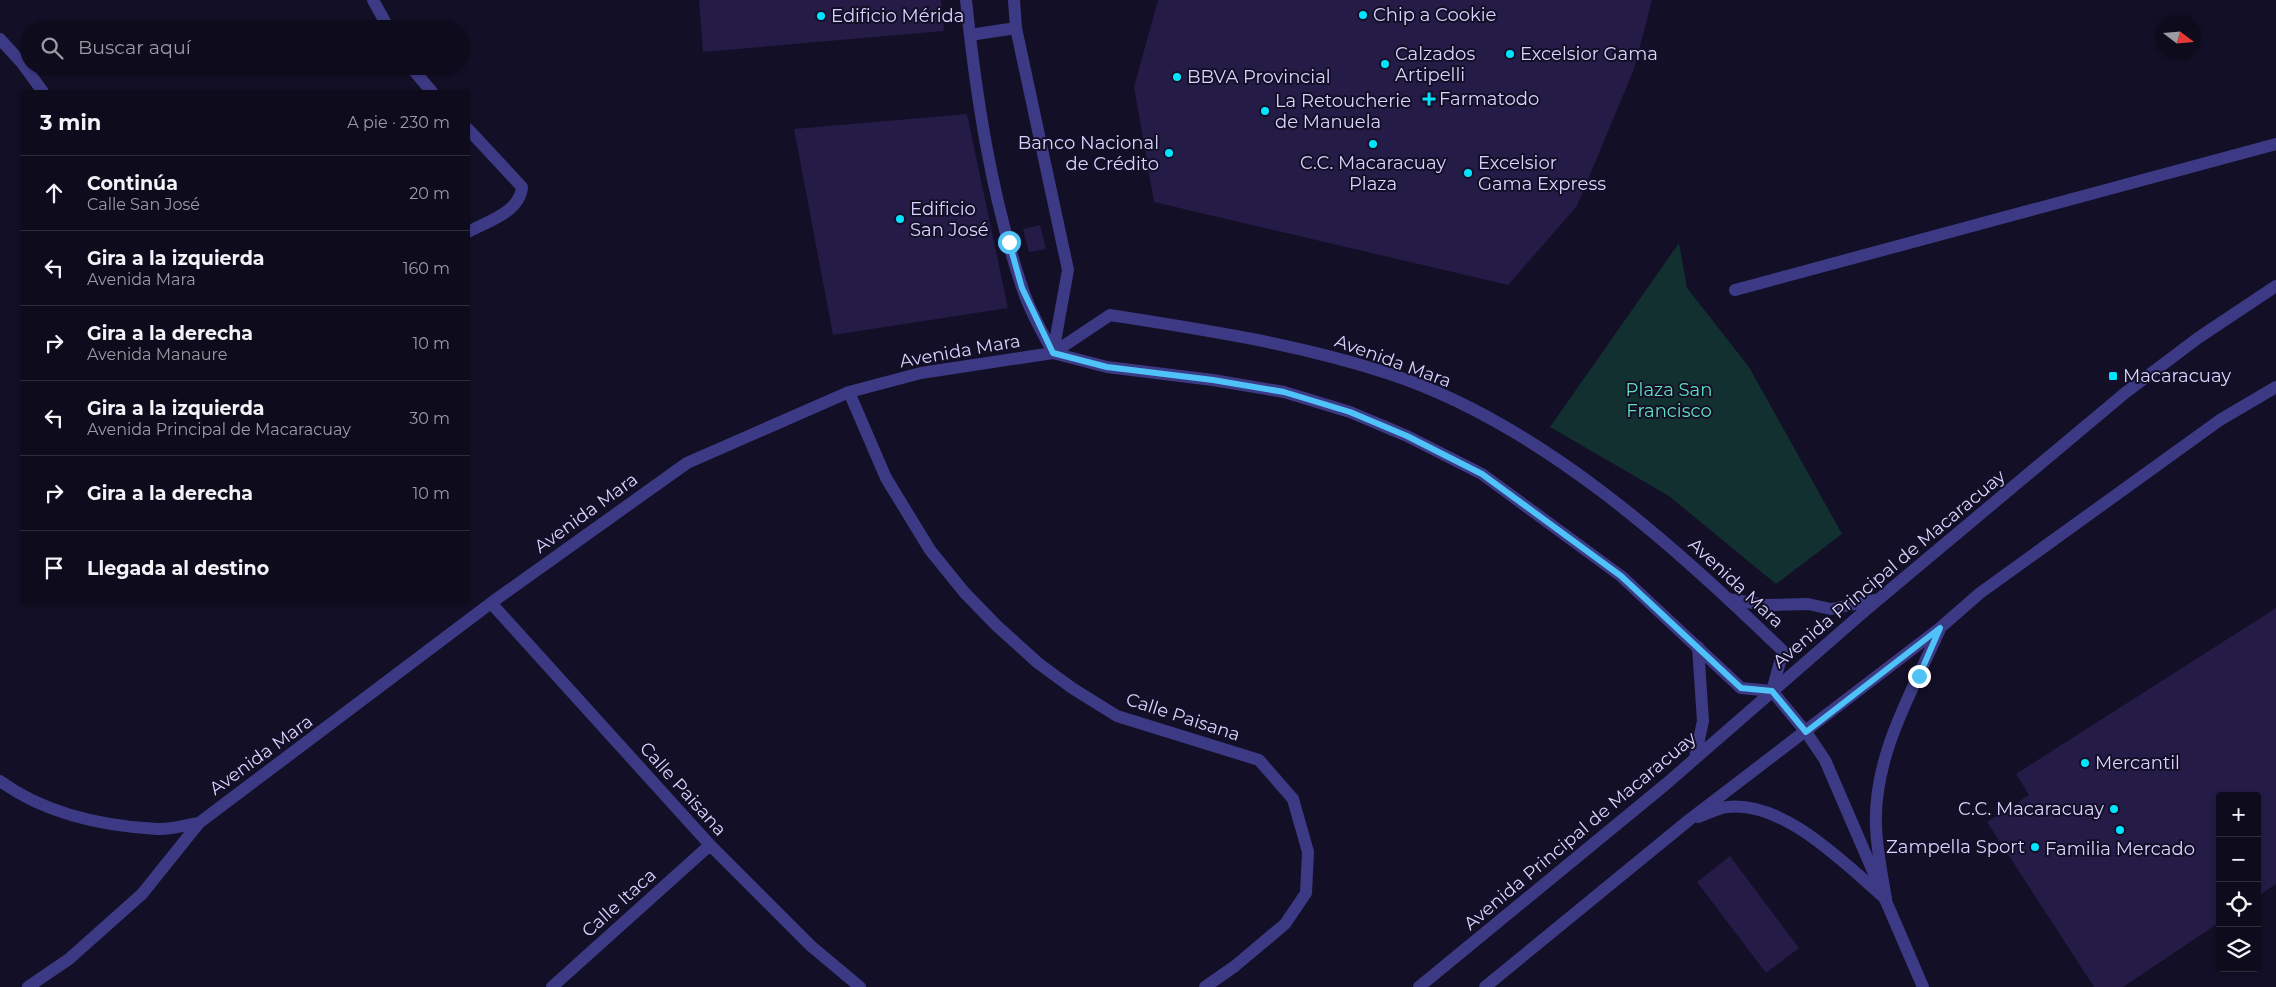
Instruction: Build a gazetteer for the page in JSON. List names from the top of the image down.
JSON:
{
  "streets": {
    "street": [
      "Avenida Mara",
      "Avenida Principal de Macaracuay",
      "Calle Paisana",
      "Calle Itaca"
    ]
  },
  "crossings": [
    ["Avenida Mara", "Avenida Principal de Macaracuay"],
    ["Avenida Mara", "Calle Paisana"],
    ["Calle Paisana", "Calle Itaca"]
  ],
  "parks": ["Plaza San Francisco"],
  "places": {
    "other": [
      "Chip a Cookie",
      "Edificio Mérida",
      "Excelsior Gama",
      "Calzados Artipelli",
      "BBVA Provincial",
      "La Retoucherie de Manuela",
      "C.C. Macaracuay Plaza",
      "Banco Nacional de Crédito",
      "Excelsior Gama Express",
      "Edificio San José",
      "Mercantil",
      "C.C. Macaracuay",
      "Familia Mercado",
      "Zampella Sport"
    ],
    "health": ["Farmatodo"],
    "transit": ["Macaracuay"]
  },
  "north": "right",
  "page": {
    "search": "Buscar aquí",
    "heading": ["3 min", "A pie · 230 m"],
    "list": [
      ["Continúa", "Calle San José", "20 m"],
      ["Gira a la izquierda", "Avenida Mara", "160 m"],
      ["Gira a la derecha", "Avenida Manaure", "10 m"],
      ["Gira a la izquierda", "Avenida Principal de Macaracuay", "30 m"],
      ["Gira a la derecha", "10 m"],
      "Llegada al destino"
    ],
    "map_buttons": ["+", "−"]
  }
}
